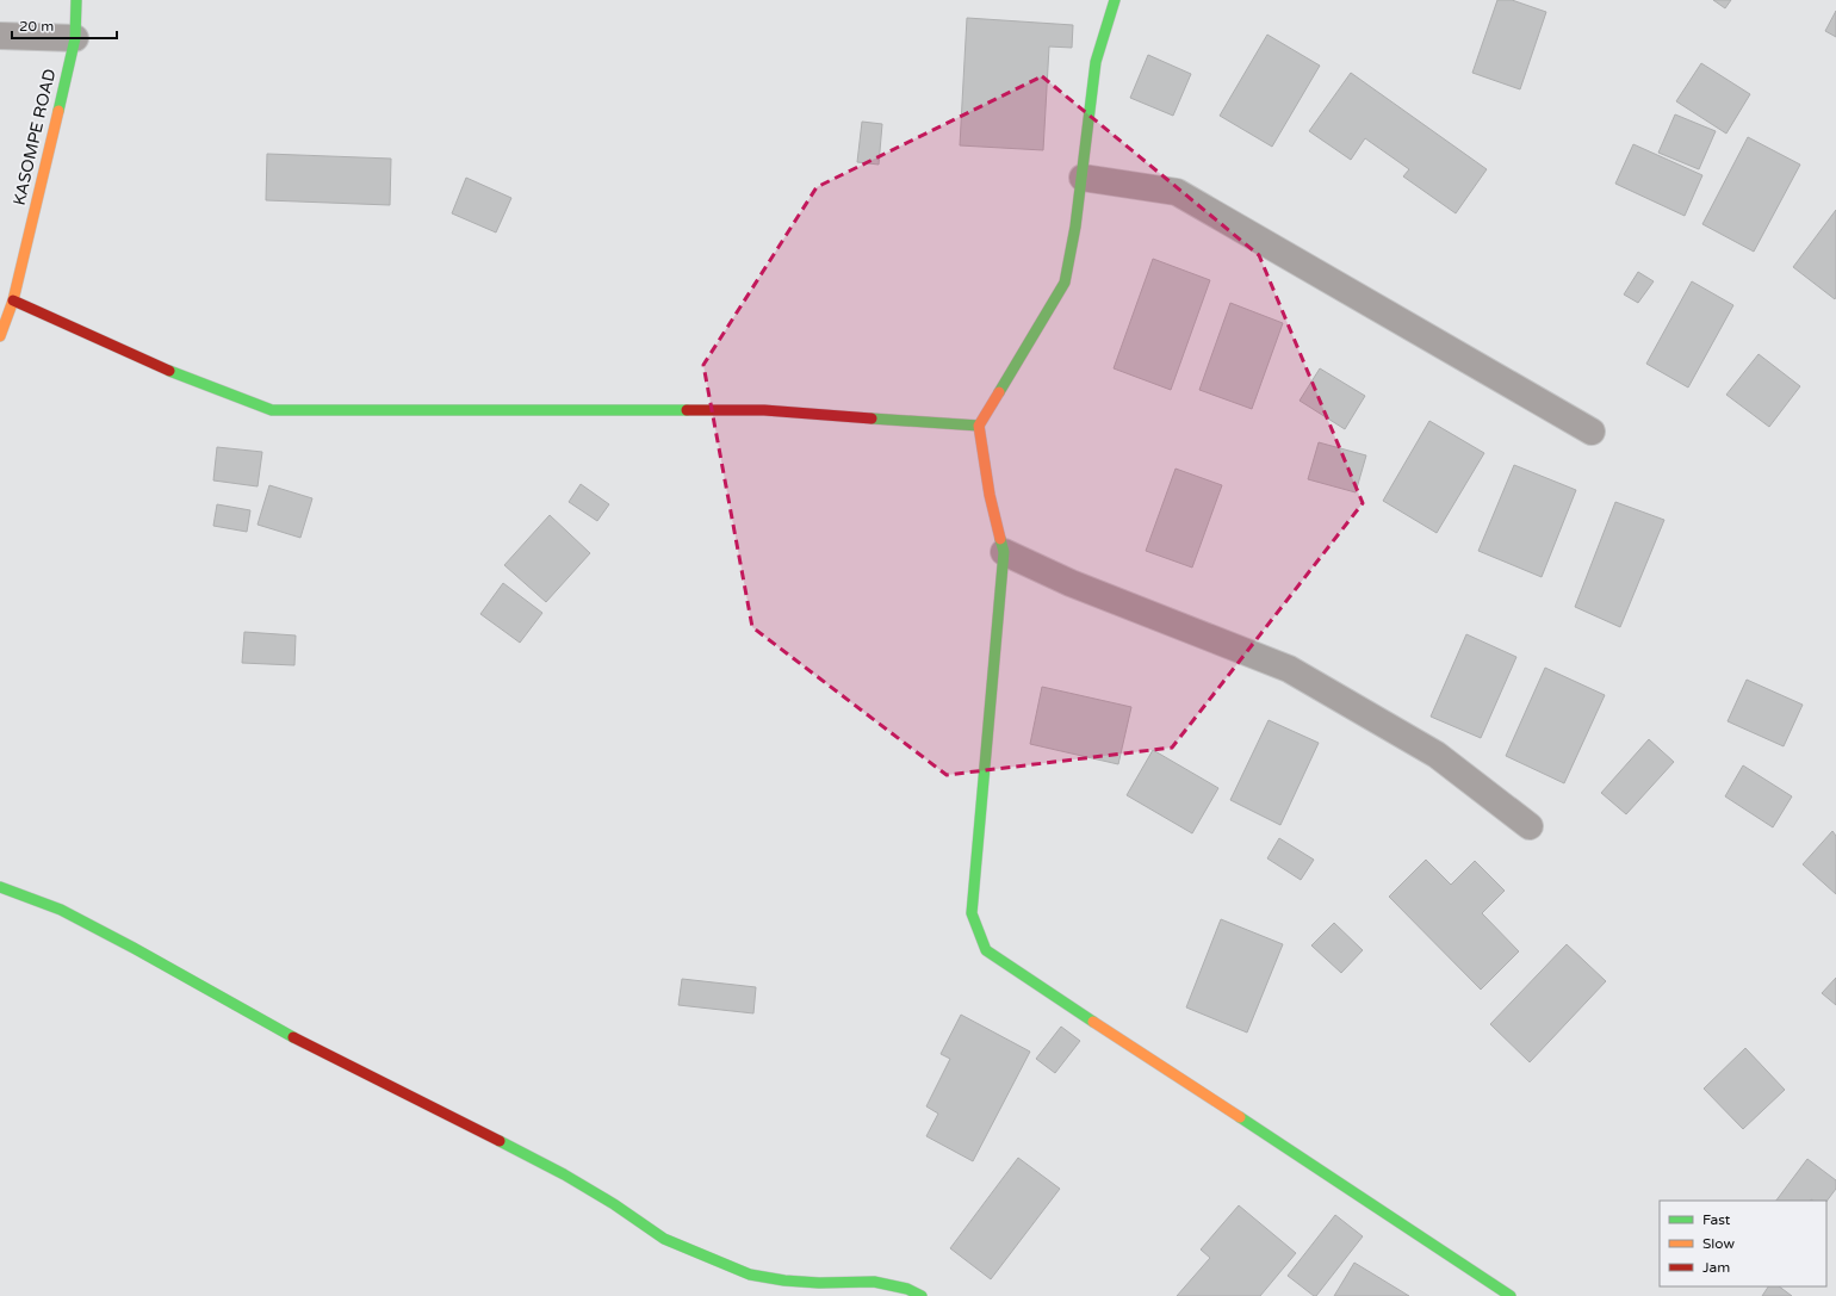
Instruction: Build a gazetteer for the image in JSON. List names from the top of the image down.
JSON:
{
  "streets": {
    "street": ["KASOMPE ROAD"]
  },
  "legend": ["Fast", "Slow", "Jam"],
  "scale_bar": "20 m"
}
